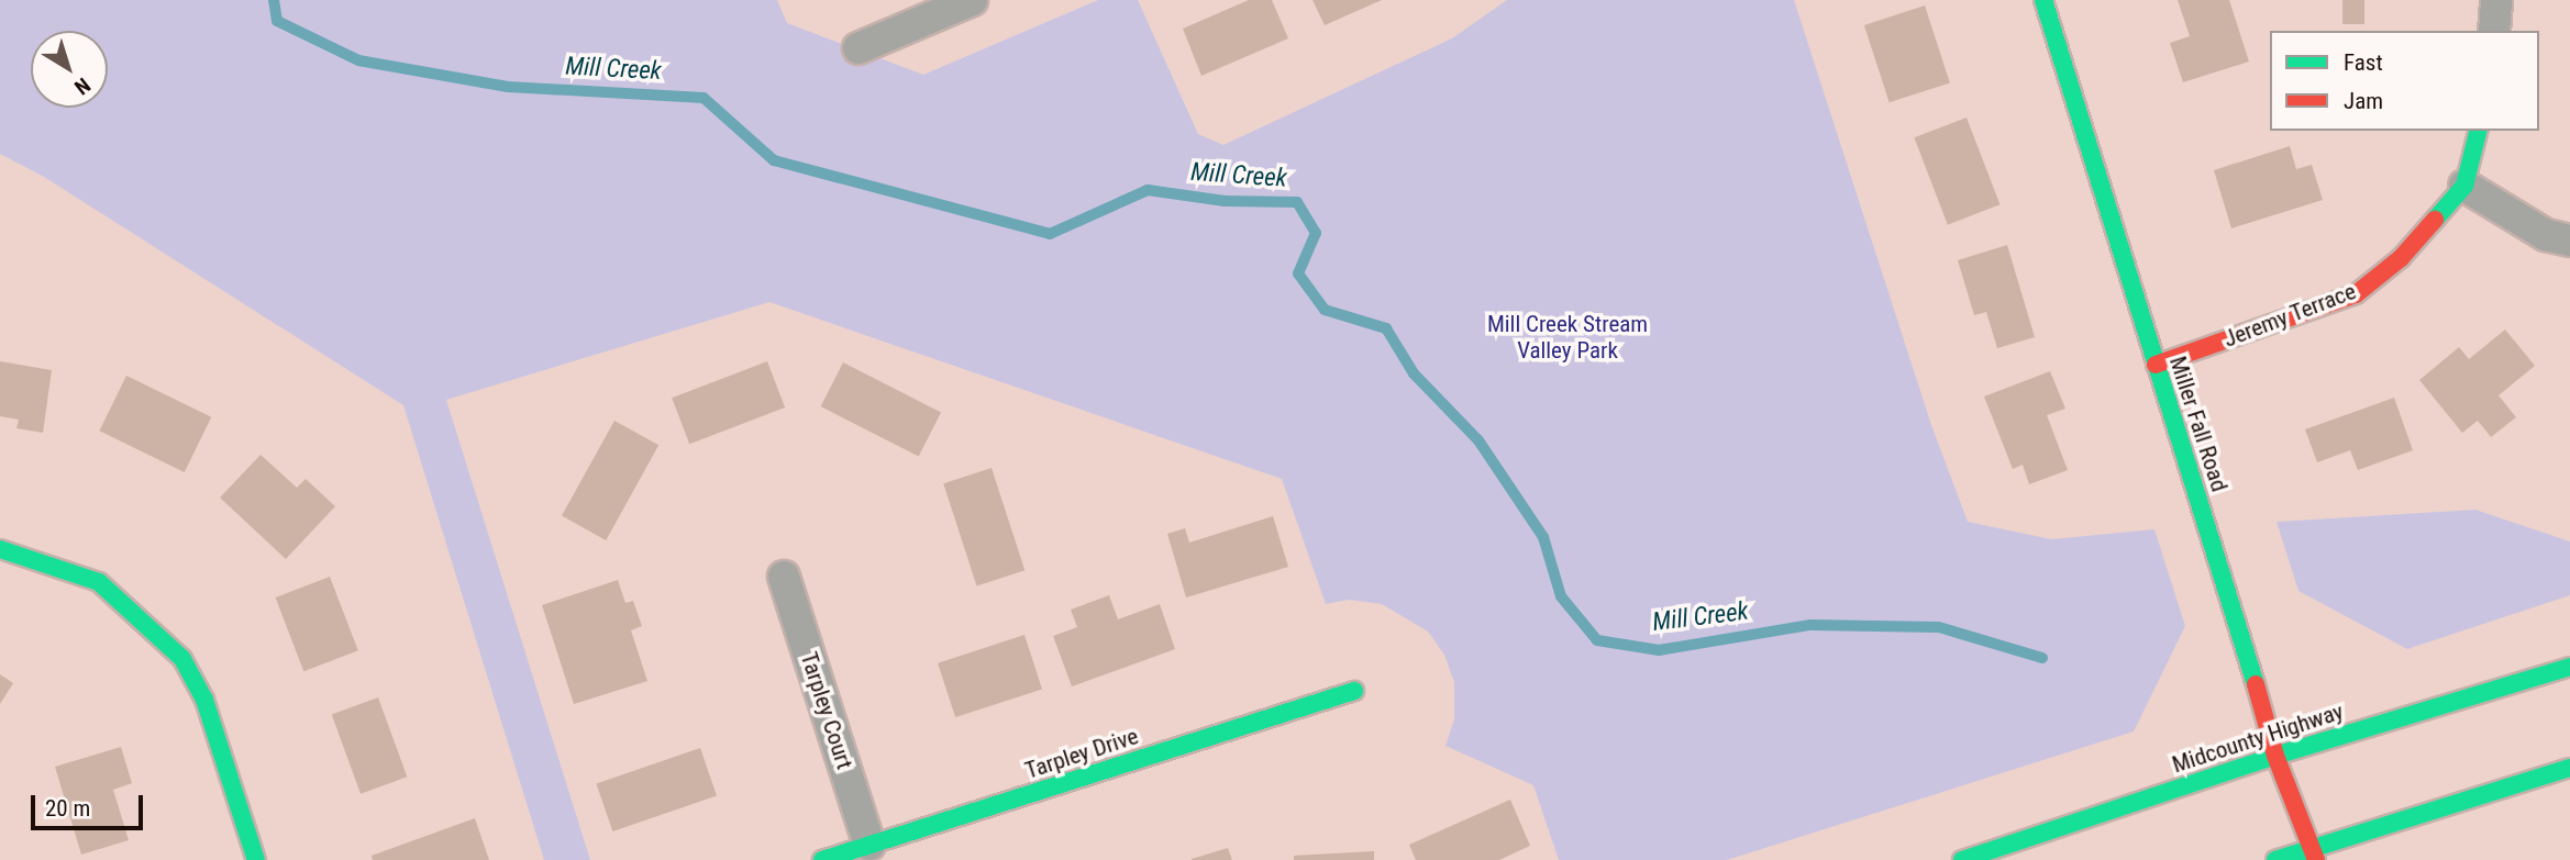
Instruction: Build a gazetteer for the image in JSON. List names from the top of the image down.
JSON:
{
  "streets": {
    "street": [
      "Jeremy Terrace",
      "Miller Fall Road",
      "Tarpley Court",
      "Midcounty Highway",
      "Tarpley Drive"
    ]
  },
  "crossings": [
    ["Jeremy Terrace", "Miller Fall Road"],
    ["Miller Fall Road", "Midcounty Highway"],
    ["Tarpley Court", "Tarpley Drive"]
  ],
  "water": ["Mill Creek"],
  "parks": ["Mill Creek Stream Valley Park"],
  "legend": ["Fast", "Jam"],
  "scale_bar": "20 m",
  "north": "bottom right"
}
